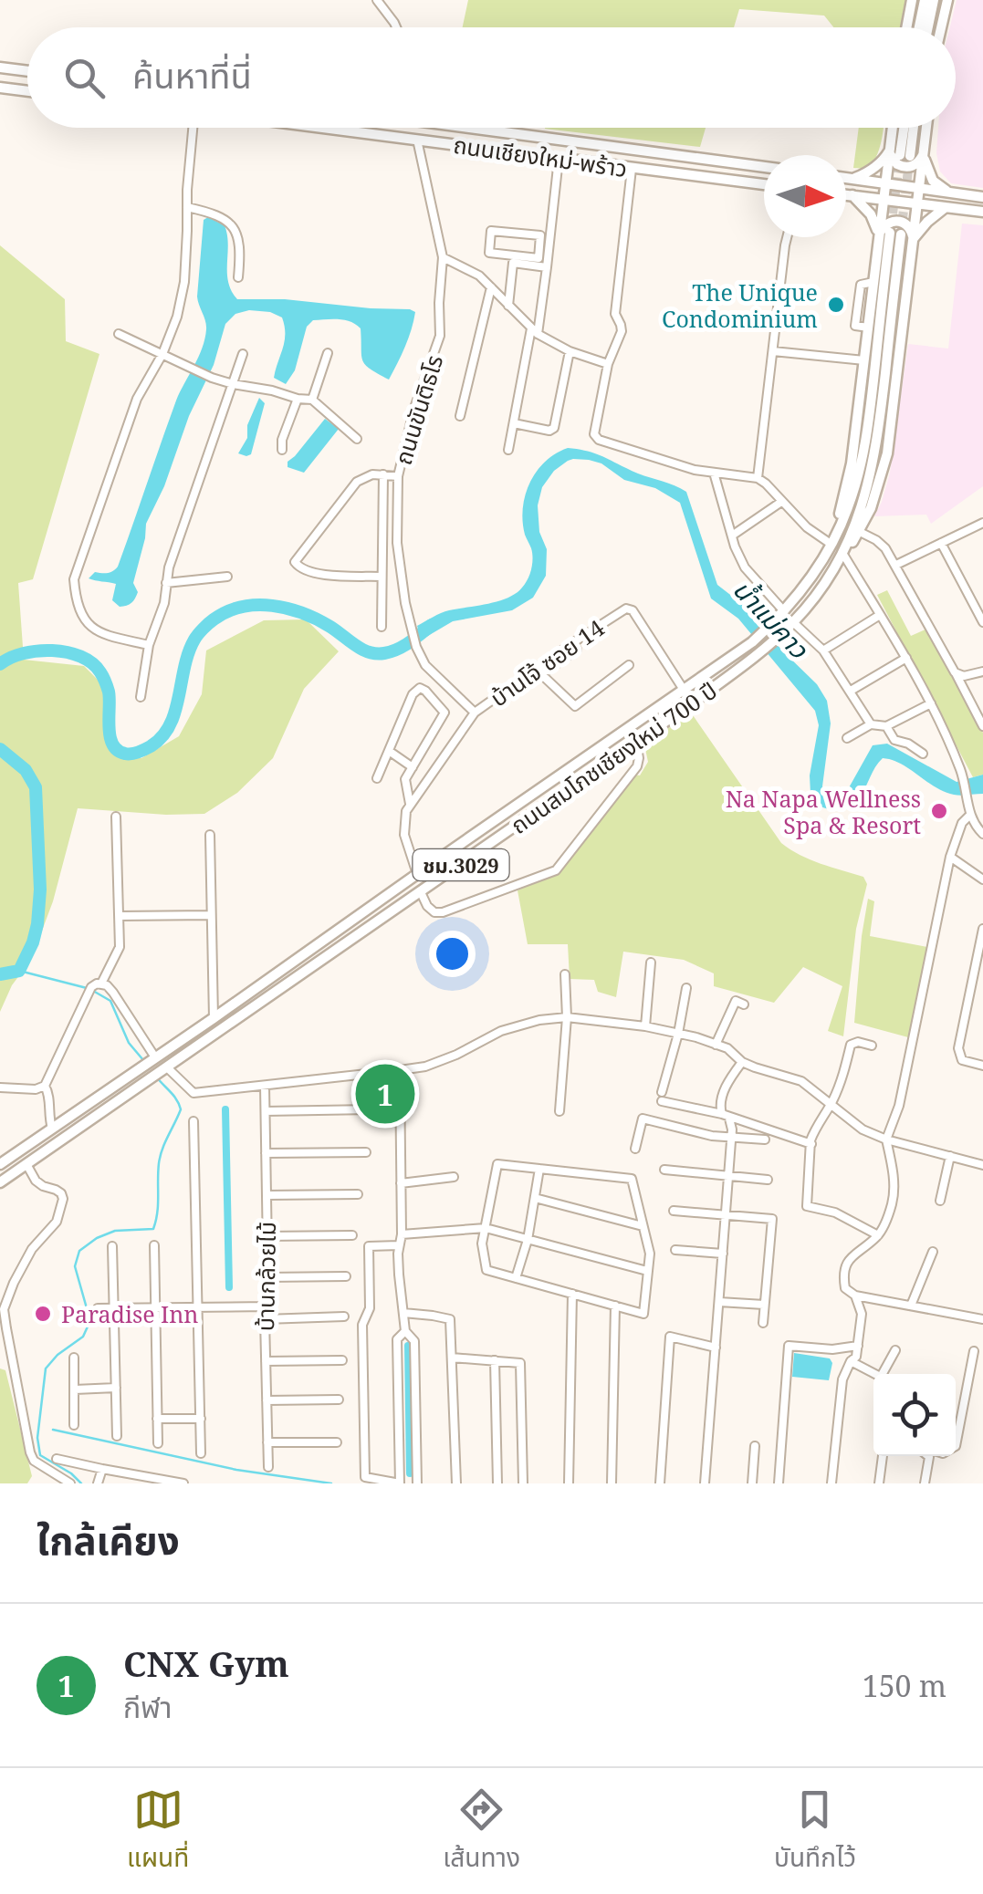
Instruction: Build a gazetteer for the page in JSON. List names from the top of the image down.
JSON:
{
  "streets": {
    "main road": ["ถนนเชียงใหม่-พร้าว", "ถนนสมโภชเชียงใหม่ 700 ปี", "ชม.3029"],
    "street": ["ถนนขันติธโร", "บ้านโจ้ ซอย 14", "บ้านกล้วยไม้"]
  },
  "crossings": [
    ["ถนนเชียงใหม่-พร้าว", "ถนนขันติธโร"],
    ["ถนนขันติธโร", "บ้านโจ้ ซอย 14"],
    ["บ้านโจ้ ซอย 14", "ถนนสมโภชเชียงใหม่ 700 ปี"]
  ],
  "water": ["น้ำแม่คาว"],
  "places": ["The Unique Condominium", "Na Napa Wellness Spa & Resort", "Paradise Inn"],
  "north": "right",
  "page": {
    "search": "ค้นหาที่นี่",
    "pins": "1",
    "heading": "ใกล้เคียง",
    "list": [
      {
        "mark": "1",
        "name": "CNX Gym",
        "note": "กีฬา",
        "value": "150 m"
      }
    ],
    "nav": ["แผนที่", "เส้นทาง", "บันทึกไว้"]
  }
}
